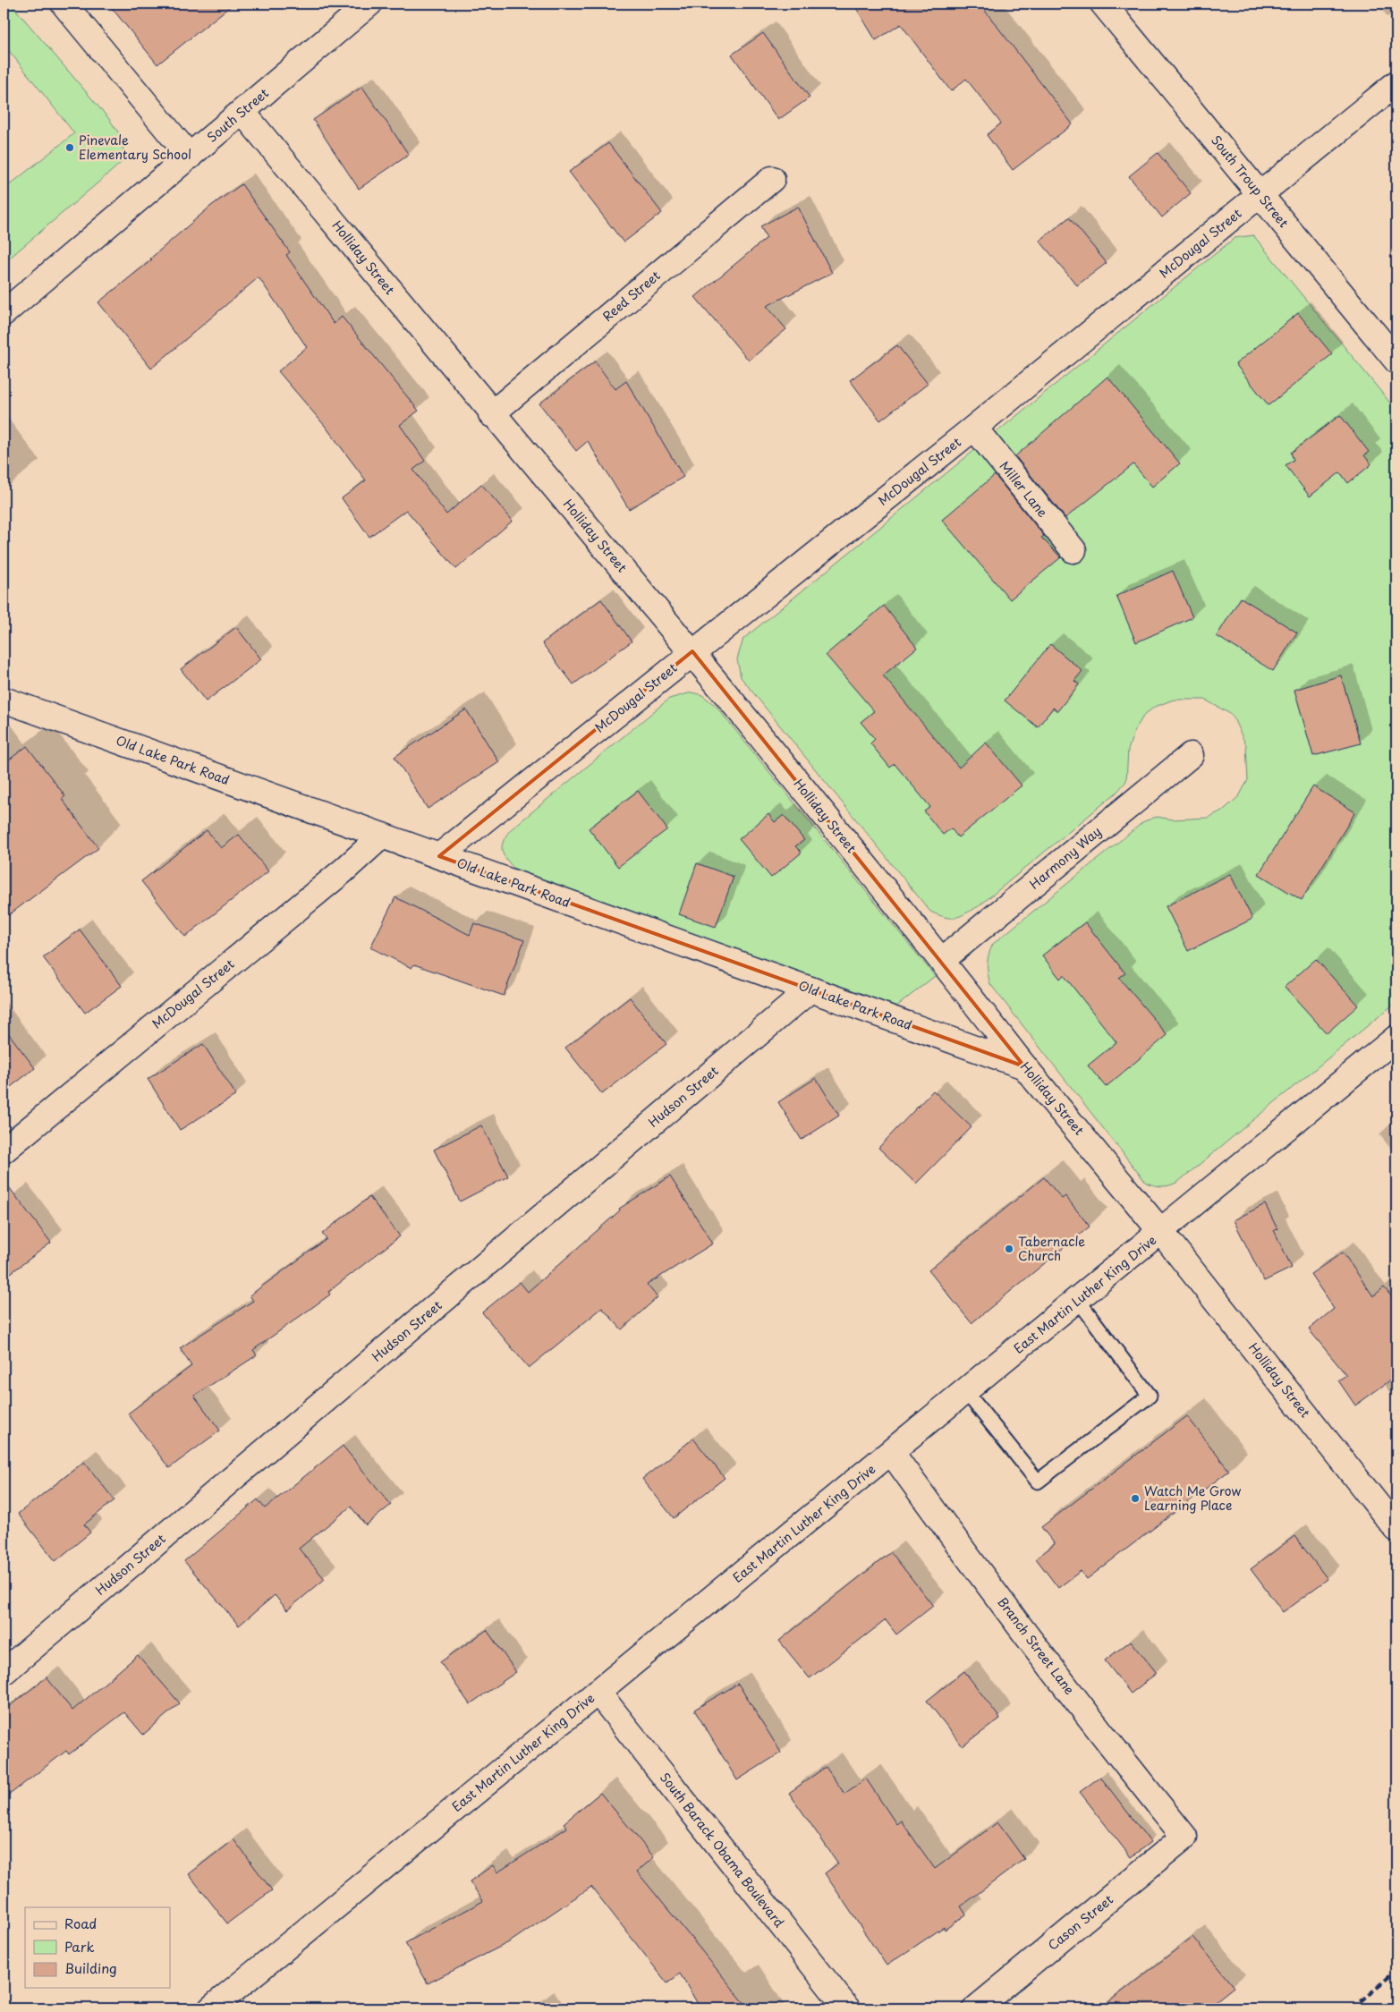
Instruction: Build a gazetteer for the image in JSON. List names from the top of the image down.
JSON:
{
  "streets": {
    "street": [
      "South Street",
      "South Troup Street",
      "McDougal Street",
      "Holliday Street",
      "Reed Street",
      "Miller Lane",
      "Old Lake Park Road",
      "Harmony Way",
      "Hudson Street",
      "East Martin Luther King Drive",
      "Branch Street Lane",
      "South Barack Obama Boulevard",
      "Cason Street"
    ]
  },
  "crossings": [
    ["South Street", "Holliday Street"],
    ["South Troup Street", "McDougal Street"],
    ["McDougal Street", "Holliday Street"],
    ["McDougal Street", "Miller Lane"],
    ["McDougal Street", "Old Lake Park Road"],
    ["Holliday Street", "Reed Street"],
    ["Holliday Street", "Old Lake Park Road"],
    ["Holliday Street", "Harmony Way"],
    ["Holliday Street", "East Martin Luther King Drive"],
    ["Old Lake Park Road", "Hudson Street"],
    ["East Martin Luther King Drive", "Branch Street Lane"],
    ["East Martin Luther King Drive", "South Barack Obama Boulevard"],
    ["Branch Street Lane", "Cason Street"]
  ],
  "places": ["Pinevale Elementary School", "Tabernacle Church", "Watch Me Grow Learning Place"],
  "legend": ["Road", "Park", "Building"]
}
